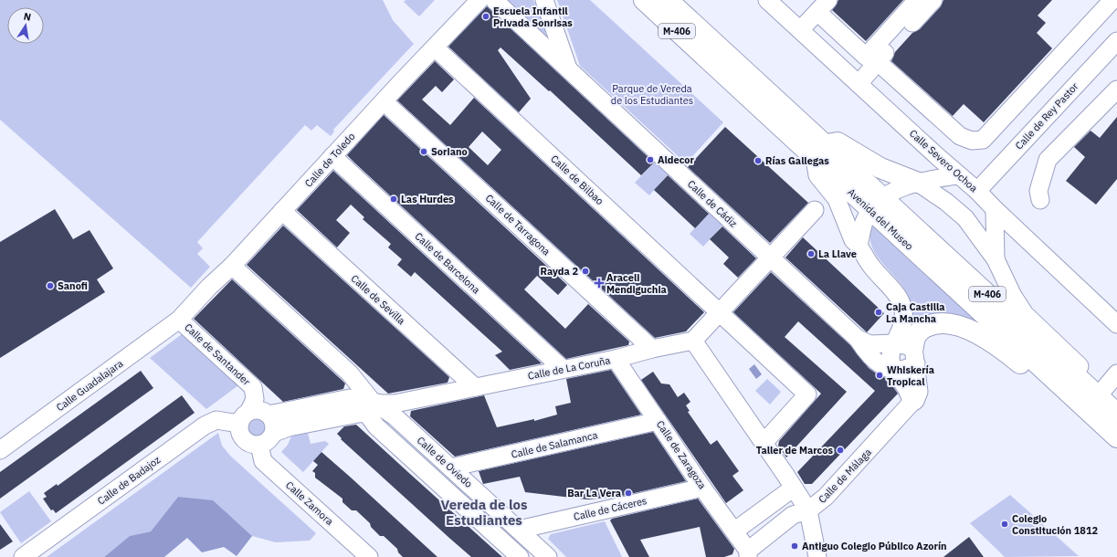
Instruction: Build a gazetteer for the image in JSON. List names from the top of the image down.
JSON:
{
  "streets": {
    "highway": ["M-406", "Avenida del Museo"],
    "street": [
      "Calle de Rey Pastor",
      "Calle de Toledo",
      "Calle Severo Ochoa",
      "Calle de Bilbao",
      "Calle de Cádiz",
      "Calle de Tarragona",
      "Calle de Barcelona",
      "Calle de Sevilla",
      "Calle de Santander",
      "Calle de La Coruña",
      "Calle Guadalajara",
      "Calle de Salamanca",
      "Calle de Zaragoza",
      "Calle de Oviedo",
      "Calle de Málaga",
      "Calle de Badajoz",
      "Calle Zamora",
      "Calle de Cáceres"
    ]
  },
  "crossings": [
    ["Calle de Rey Pastor", "Calle Severo Ochoa"],
    ["Calle de Toledo", "Calle de Bilbao"],
    ["Calle de Toledo", "Calle de Tarragona"],
    ["Calle de Toledo", "Calle de Barcelona"],
    ["Calle de Toledo", "Calle de Sevilla"],
    ["Calle de Toledo", "Calle de Santander"],
    ["Calle de Toledo", "Calle Guadalajara"],
    ["Calle de Toledo", "Calle de Oviedo"],
    ["Calle de Cádiz", "Calle de Málaga"],
    ["Calle de Tarragona", "Calle de La Coruña"],
    ["Calle de Barcelona", "Calle de La Coruña"],
    ["Calle de Sevilla", "Calle de La Coruña"],
    ["Calle de Santander", "Calle de La Coruña"],
    ["Calle de Santander", "Calle Guadalajara"],
    ["Calle de Santander", "Calle de Badajoz"],
    ["Calle de Santander", "Calle Zamora"],
    ["Calle de La Coruña", "Calle de Zaragoza"],
    ["Calle de La Coruña", "Calle de Oviedo"],
    ["Calle de La Coruña", "Calle de Badajoz"],
    ["Calle de La Coruña", "Calle Zamora"],
    ["Calle de Salamanca", "Calle de Zaragoza"],
    ["Calle de Salamanca", "Calle de Oviedo"],
    ["Calle de Zaragoza", "Calle de Cáceres"],
    ["Calle de Oviedo", "Calle de Cáceres"],
    ["Calle de Badajoz", "Calle Zamora"]
  ],
  "districts": ["Vereda de los Estudiantes"],
  "parks": ["Parque de Vereda de los Estudiantes"],
  "places": {
    "other": [
      "Escuela Infantil Privada Sonrisas",
      "Soriano",
      "Aldecor",
      "Rías Gallegas",
      "Las Hurdes",
      "La Llave",
      "Rayda 2",
      "Sanofi",
      "Caja Castilla La Mancha",
      "Whiskería Tropical",
      "Taller de Marcos",
      "Bar La Vera",
      "Colegio Constitución 1812",
      "Antiguo Colegio Público Azorín"
    ],
    "health": ["Araceli Mendiguchia"]
  },
  "north": "top"
}
